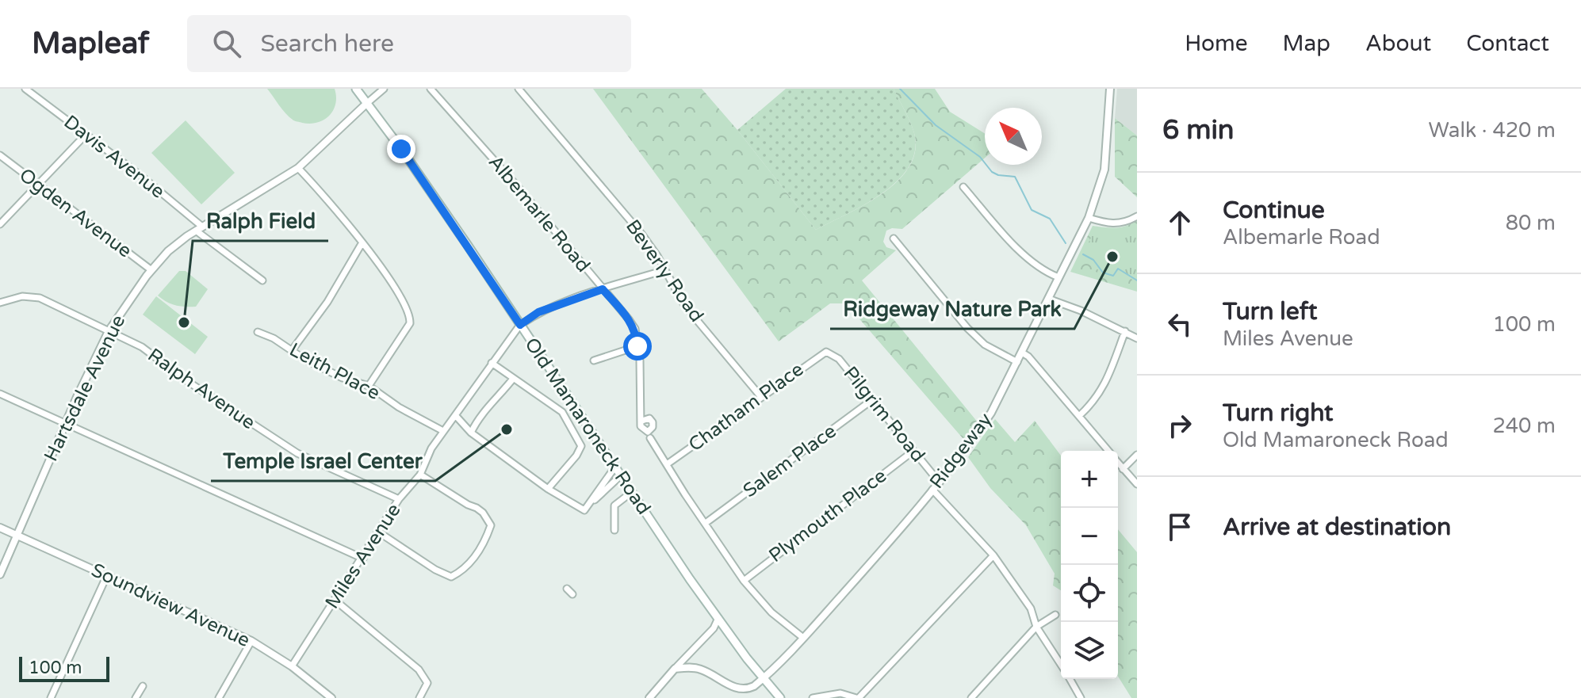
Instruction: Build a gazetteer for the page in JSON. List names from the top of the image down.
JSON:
{
  "streets": {
    "main road": ["Old Mamaroneck Road"],
    "street": [
      "Davis Avenue",
      "Ogden Avenue",
      "Albemarle Road",
      "Beverly Road",
      "Leith Place",
      "Hartsdale Avenue",
      "Ralph Avenue",
      "Chatham Place",
      "Pilgrim Road",
      "Ridgeway",
      "Salem Place",
      "Plymouth Place",
      "Miles Avenue",
      "Soundview Avenue"
    ]
  },
  "crossings": [
    ["Davis Avenue", "Hartsdale Avenue"],
    ["Ogden Avenue", "Hartsdale Avenue"],
    ["Albemarle Road", "Miles Avenue"],
    ["Beverly Road", "Chatham Place"],
    ["Beverly Road", "Miles Avenue"],
    ["Leith Place", "Miles Avenue"],
    ["Hartsdale Avenue", "Ralph Avenue"],
    ["Hartsdale Avenue", "Old Mamaroneck Road"],
    ["Hartsdale Avenue", "Soundview Avenue"],
    ["Ralph Avenue", "Miles Avenue"],
    ["Chatham Place", "Pilgrim Road"],
    ["Pilgrim Road", "Ridgeway"],
    ["Pilgrim Road", "Salem Place"],
    ["Pilgrim Road", "Plymouth Place"],
    ["Old Mamaroneck Road", "Ridgeway"],
    ["Old Mamaroneck Road", "Miles Avenue"],
    ["Miles Avenue", "Soundview Avenue"]
  ],
  "places": ["Ridgeway Nature Park", "Ralph Field", "Temple Israel Center"],
  "scale_bar": "100 m",
  "north": "top left",
  "page": {
    "header": "Mapleaf",
    "search": "Search here",
    "nav": [
      "Home",
      "Map",
      "About",
      "Contact"
    ],
    "heading": ["6 min", "Walk · 420 m"],
    "list": [
      ["Continue", "Albemarle Road", "80 m"],
      ["Turn left", "Miles Avenue", "100 m"],
      ["Turn right", "Old Mamaroneck Road", "240 m"],
      "Arrive at destination"
    ],
    "map_buttons": ["+", "−"],
    "scale": "100 m"
  }
}
